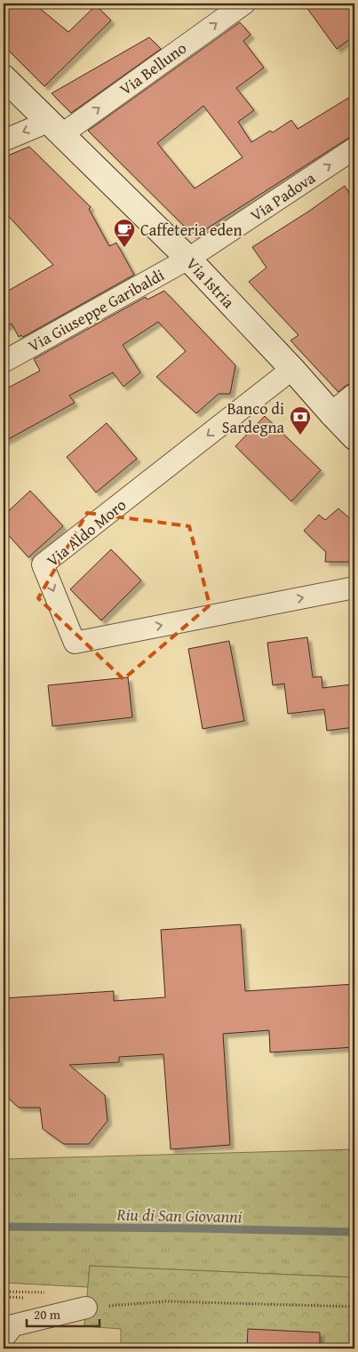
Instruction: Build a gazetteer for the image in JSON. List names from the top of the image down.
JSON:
{
  "streets": {
    "main road": ["Via Istria"],
    "street": [
      "Via Belluno",
      "Via Padova",
      "Via Giuseppe Garibaldi",
      "Via Aldo Moro"
    ]
  },
  "crossings": [
    ["Via Belluno", "Via Istria"],
    ["Via Padova", "Via Istria"],
    ["Via Padova", "Via Giuseppe Garibaldi"],
    ["Via Istria", "Via Giuseppe Garibaldi"],
    ["Via Istria", "Via Aldo Moro"]
  ],
  "one_way": ["Via Padova"],
  "water": ["Riu di San Giovanni"],
  "places": {
    "cafe": ["Caffeteria eden"],
    "bank": ["Banco di Sardegna"]
  },
  "scale_bar": "20 m"
}
